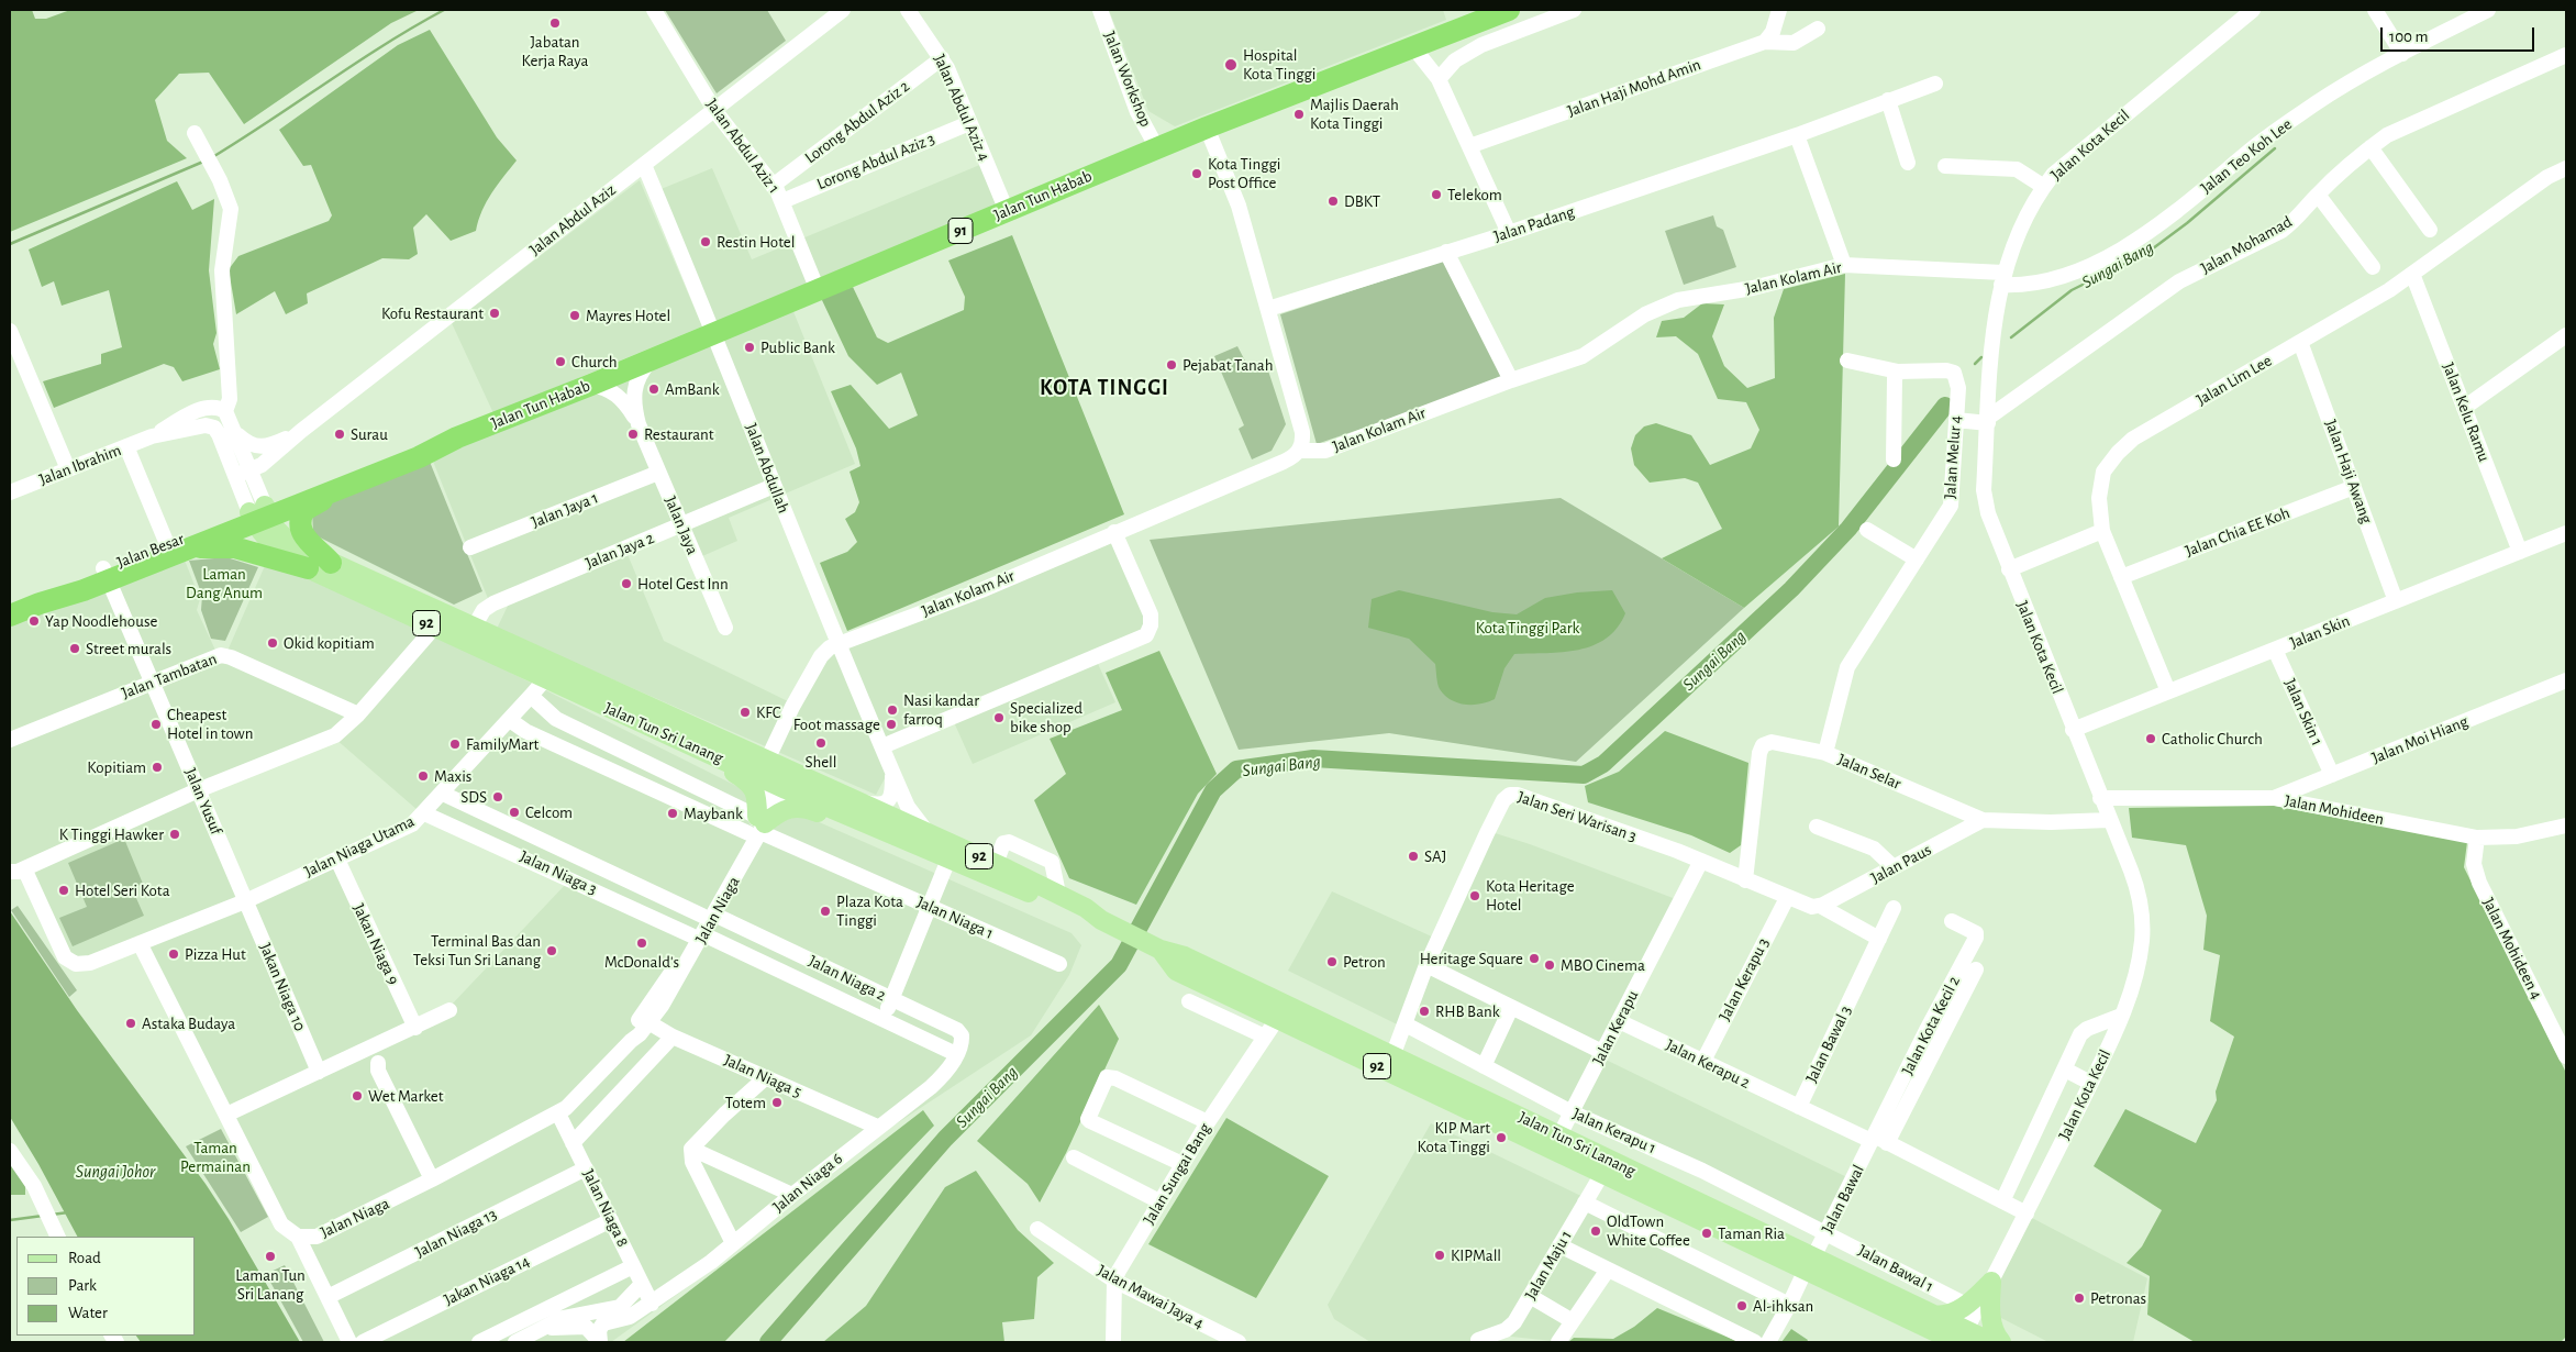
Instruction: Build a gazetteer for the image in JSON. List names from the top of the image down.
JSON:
{
  "streets": {
    "highway": ["Jalan Tun Habab", "91", "Jalan Besar"],
    "main road": ["92", "Jalan Tun Sri Lanang"],
    "street": [
      "Jalan Workshop",
      "Jalan Haji Mohd Amin",
      "Jalan Abdul Aziz 4",
      "Lorong Abdul Aziz 2",
      "Jalan Kota Kecil",
      "Jalan Abdul Aziz 1",
      "Jalan Teo Koh Lee",
      "Lorong Abdul Aziz 3",
      "Jalan Abdul Aziz",
      "Jalan Padang",
      "Jalan Mohamad",
      "Jalan Kolam Air",
      "Jalan Lim Lee",
      "Jalan Kelu Ramu",
      "Jalan Melur 4",
      "Jalan Ibrahim",
      "Jalan Abdullah",
      "Jalan Haji Awang",
      "Jalan Jaya 1",
      "Jalan Jaya",
      "Jalan Chia EE Koh",
      "Jalan Jaya 2",
      "Jalan Skin",
      "Jalan Tambatan",
      "Jalan Skin 1",
      "Jalan Moi Hiang",
      "Jalan Selar",
      "Jalan Yusuf",
      "Jalan Mohideen",
      "Jalan Seri Warisan 3",
      "Jalan Niaga Utama",
      "Jalan Paus",
      "Jalan Niaga 3",
      "Jalan Niaga",
      "Jalan Niaga 1",
      "Jakan Niaga 9",
      "Jalan Mohideen 4",
      "Jalan Niaga 2",
      "Jalan Kerapu 3",
      "Jakan Niaga 10",
      "Jalan Kota Kecil 2",
      "Jalan Kerapu",
      "Jalan Bawal 3",
      "Jalan Kerapu 2",
      "Jalan Niaga 5",
      "Jalan Kerapu 1",
      "Jalan Sungai Bang",
      "Jalan Niaga 6",
      "Jalan Bawal",
      "Jalan Niaga 8",
      "Jalan Niaga 13",
      "Jalan Maju 1",
      "Jalan Bawal 1",
      "Jakan Niaga 14",
      "Jalan Mawai Jaya 4"
    ]
  },
  "crossings": [
    ["Jalan Workshop", "Jalan Tun Habab"],
    ["Jalan Abdul Aziz 4", "Lorong Abdul Aziz 2"],
    ["Jalan Abdul Aziz 4", "Lorong Abdul Aziz 3"],
    ["Jalan Abdul Aziz 4", "Jalan Tun Habab"],
    ["Lorong Abdul Aziz 2", "Jalan Abdul Aziz 1"],
    ["Jalan Kota Kecil", "Jalan Teo Koh Lee"],
    ["Jalan Kota Kecil", "Jalan Mohamad"],
    ["Jalan Kota Kecil", "Jalan Kolam Air"],
    ["Jalan Kota Kecil", "Jalan Skin"],
    ["Jalan Kota Kecil", "Jalan Tun Sri Lanang"],
    ["Jalan Kota Kecil", "Jalan Selar"],
    ["Jalan Kota Kecil", "Jalan Mohideen"],
    ["Jalan Abdul Aziz 1", "Lorong Abdul Aziz 3"],
    ["Jalan Abdul Aziz 1", "Jalan Tun Habab"],
    ["Jalan Abdul Aziz 1", "Jalan Abdul Aziz"],
    ["Jalan Teo Koh Lee", "Jalan Kolam Air"],
    ["Jalan Tun Habab", "Jalan Ibrahim"],
    ["Jalan Tun Habab", "Jalan Abdullah"],
    ["Jalan Tun Habab", "Jalan Jaya"],
    ["Jalan Tun Habab", "Jalan Besar"],
    ["Jalan Tun Habab", "Jalan Tun Sri Lanang"],
    ["Jalan Abdul Aziz", "Jalan Abdullah"],
    ["Jalan Kolam Air", "Jalan Abdullah"],
    ["Jalan Kolam Air", "Jalan Tun Sri Lanang"],
    ["Jalan Kolam Air", "Jalan Niaga"],
    ["Jalan Lim Lee", "Jalan Kelu Ramu"],
    ["Jalan Lim Lee", "Jalan Haji Awang"],
    ["Jalan Lim Lee", "Jalan Chia EE Koh"],
    ["Jalan Lim Lee", "Jalan Skin"],
    ["Jalan Kelu Ramu", "Jalan Skin"],
    ["Jalan Melur 4", "Jalan Selar"],
    ["Jalan Ibrahim", "Jalan Besar"],
    ["Jalan Ibrahim", "Jalan Tun Sri Lanang"],
    ["Jalan Abdullah", "Jalan Jaya 2"],
    ["Jalan Abdullah", "Jalan Tun Sri Lanang"],
    ["Jalan Haji Awang", "Jalan Chia EE Koh"],
    ["Jalan Haji Awang", "Jalan Skin"],
    ["Jalan Jaya 1", "Jalan Jaya"],
    ["Jalan Jaya", "Jalan Jaya 2"],
    ["Jalan Besar", "Jalan Tun Sri Lanang"],
    ["Jalan Besar", "Jalan Yusuf"],
    ["Jalan Jaya 2", "Jalan Tun Sri Lanang"],
    ["Jalan Skin", "Jalan Skin 1"],
    ["Jalan Tambatan", "Jalan Yusuf"],
    ["Jalan Skin 1", "Jalan Moi Hiang"],
    ["Jalan Tun Sri Lanang", "Jalan Seri Warisan 3"],
    ["Jalan Tun Sri Lanang", "Jalan Niaga Utama"],
    ["Jalan Tun Sri Lanang", "Jalan Niaga"],
    ["Jalan Tun Sri Lanang", "Jalan Kerapu"],
    ["Jalan Tun Sri Lanang", "Jalan Sungai Bang"],
    ["Jalan Tun Sri Lanang", "Jalan Bawal"],
    ["Jalan Tun Sri Lanang", "Jalan Maju 1"],
    ["Jalan Moi Hiang", "Jalan Mohideen"],
    ["Jalan Selar", "Jalan Seri Warisan 3"],
    ["Jalan Selar", "Jalan Paus"],
    ["Jalan Yusuf", "Jalan Niaga Utama"],
    ["Jalan Yusuf", "Jakan Niaga 10"],
    ["Jalan Mohideen", "Jalan Mohideen 4"],
    ["Jalan Seri Warisan 3", "Jalan Paus"],
    ["Jalan Seri Warisan 3", "Jalan Kerapu 3"],
    ["Jalan Seri Warisan 3", "Jalan Kerapu"],
    ["Jalan Seri Warisan 3", "Jalan Bawal 3"],
    ["Jalan Seri Warisan 3", "Jalan Kerapu 1"],
    ["Jalan Niaga Utama", "Jalan Niaga 3"],
    ["Jalan Niaga Utama", "Jalan Niaga"],
    ["Jalan Niaga Utama", "Jalan Niaga 1"],
    ["Jalan Niaga Utama", "Jakan Niaga 9"],
    ["Jalan Niaga Utama", "Jalan Niaga 2"],
    ["Jalan Niaga Utama", "Jakan Niaga 10"],
    ["Jalan Niaga 3", "Jalan Niaga"],
    ["Jalan Niaga 3", "Jalan Niaga 2"],
    ["Jalan Niaga 3", "Jalan Niaga 6"],
    ["Jalan Niaga", "Jalan Niaga 1"],
    ["Jalan Niaga", "Jalan Niaga 2"],
    ["Jalan Niaga", "Jalan Niaga 5"],
    ["Jalan Niaga", "Jalan Niaga 8"],
    ["Jalan Niaga 2", "Jalan Niaga 6"],
    ["Jalan Kerapu 3", "Jalan Kerapu 2"],
    ["Jalan Kota Kecil 2", "Jalan Bawal"],
    ["Jalan Kerapu", "Jalan Kerapu 2"],
    ["Jalan Kerapu", "Jalan Kerapu 1"],
    ["Jalan Bawal 3", "Jalan Kerapu 2"],
    ["Jalan Niaga 5", "Jalan Niaga 6"],
    ["Jalan Kerapu 1", "Jalan Bawal"],
    ["Jalan Kerapu 1", "Jalan Bawal 1"],
    ["Jalan Sungai Bang", "Jalan Mawai Jaya 4"],
    ["Jalan Niaga 6", "Jalan Niaga 8"],
    ["Jalan Bawal", "Jalan Bawal 1"],
    ["Jalan Niaga 8", "Jalan Niaga 13"],
    ["Jalan Niaga 8", "Jakan Niaga 14"]
  ],
  "districts": ["KOTA TINGGI"],
  "water": ["Sungai Bang", "Sungai Johor"],
  "parks": ["Laman Dang Anum", "Kota Tinggi Park", "Taman Permainan"],
  "places": [
    "Jabatan Kerja Raya",
    "Hospital Kota Tinggi",
    "Majlis Daerah Kota Tinggi",
    "Kota Tinggi Post Office",
    "Telekom",
    "DBKT",
    "Restin Hotel",
    "Kofu Restaurant",
    "Mayres Hotel",
    "Public Bank",
    "Church",
    "Pejabat Tanah",
    "AmBank",
    "Surau",
    "Restaurant",
    "Hotel Gest Inn",
    "Yap Noodlehouse",
    "Okid kopitiam",
    "Street murals",
    "Nasi kandar farroq",
    "KFC",
    "Specialized bike shop",
    "Cheapest Hotel in town",
    "Foot massage",
    "Catholic Church",
    "Shell",
    "FamilyMart",
    "Kopitiam",
    "Maxis",
    "SDS",
    "Celcom",
    "Maybank",
    "K Tinggi Hawker",
    "SAJ",
    "Hotel Seri Kota",
    "Kota Heritage Hotel",
    "Plaza Kota Tinggi",
    "McDonald's",
    "Terminal Bas dan Teksi Tun Sri Lanang",
    "Pizza Hut",
    "Heritage Square",
    "Petron",
    "MBO Cinema",
    "RHB Bank",
    "Astaka Budaya",
    "Wet Market",
    "Totem",
    "KIP Mart Kota Tinggi",
    "OldTown White Coffee",
    "Taman Ria",
    "KIPMall",
    "Laman Tun Sri Lanang",
    "Petronas",
    "Al-ihksan"
  ],
  "legend": ["Road", "Park", "Water"],
  "scale_bar": "100 m"
}
